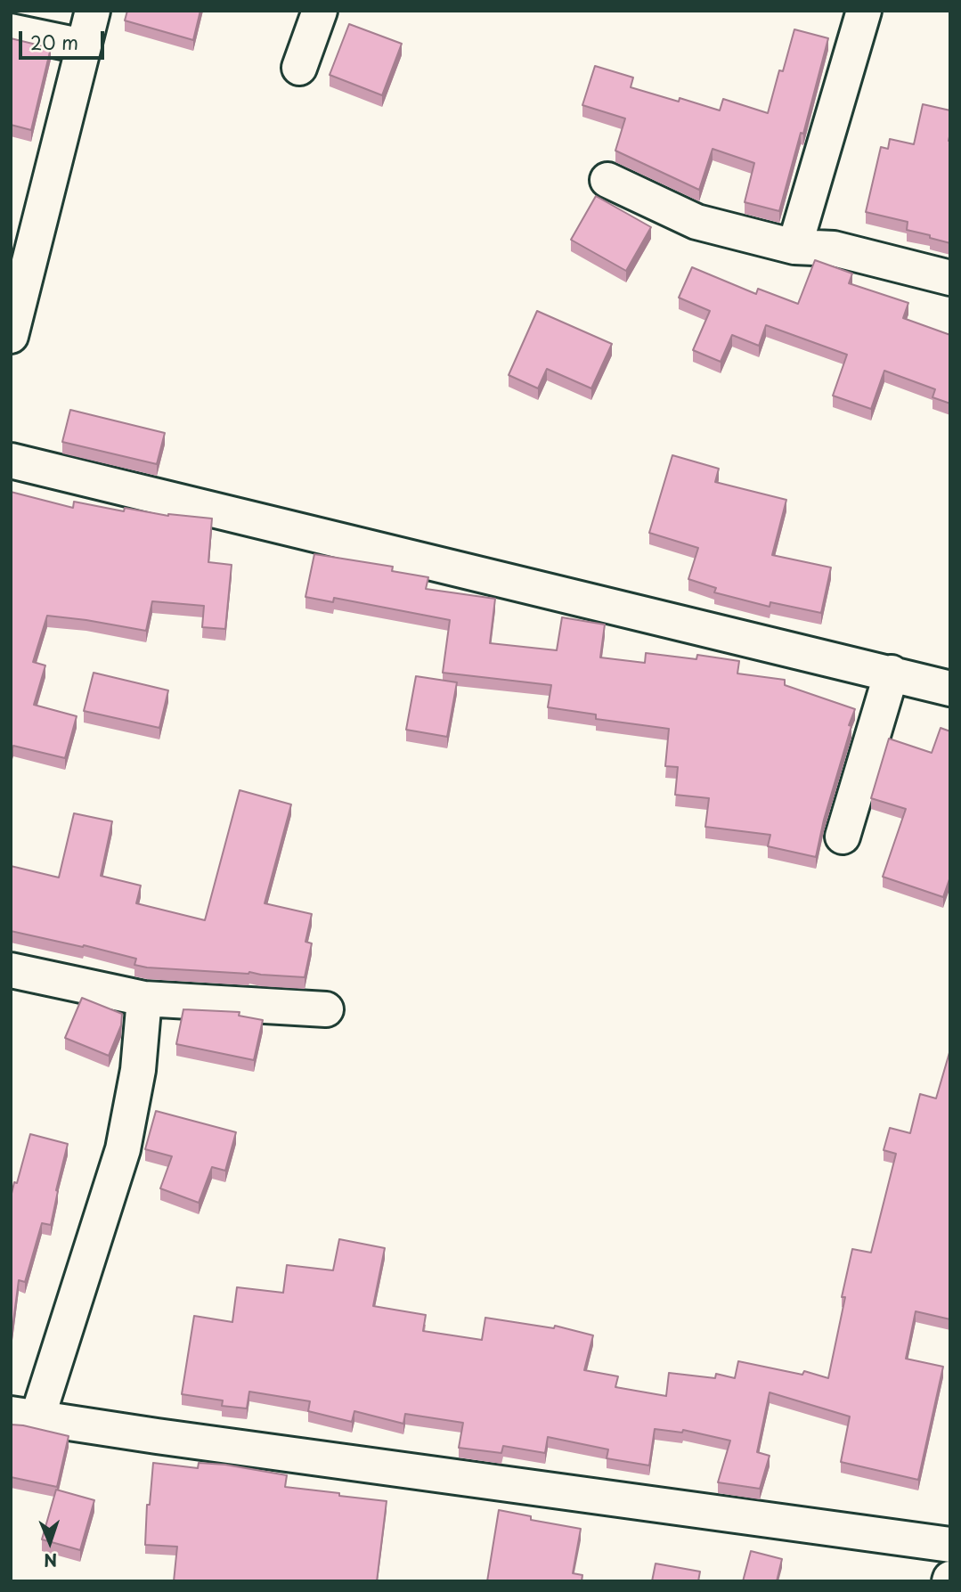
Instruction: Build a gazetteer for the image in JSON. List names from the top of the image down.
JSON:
{
  "scale_bar": "20 m",
  "north": "bottom"
}
